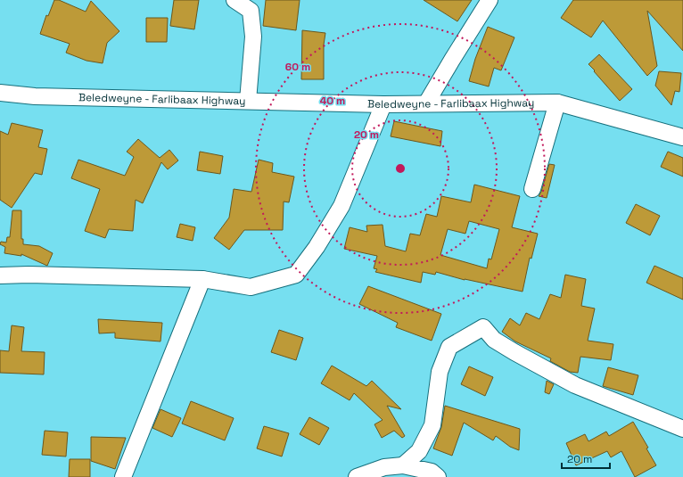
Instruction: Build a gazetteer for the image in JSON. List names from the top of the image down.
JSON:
{
  "streets": {
    "street": ["Beledweyne - Farlibaax Highway"]
  },
  "scale_bar": "20 m",
  "rings": ["60 m", "40 m", "20 m"]
}
